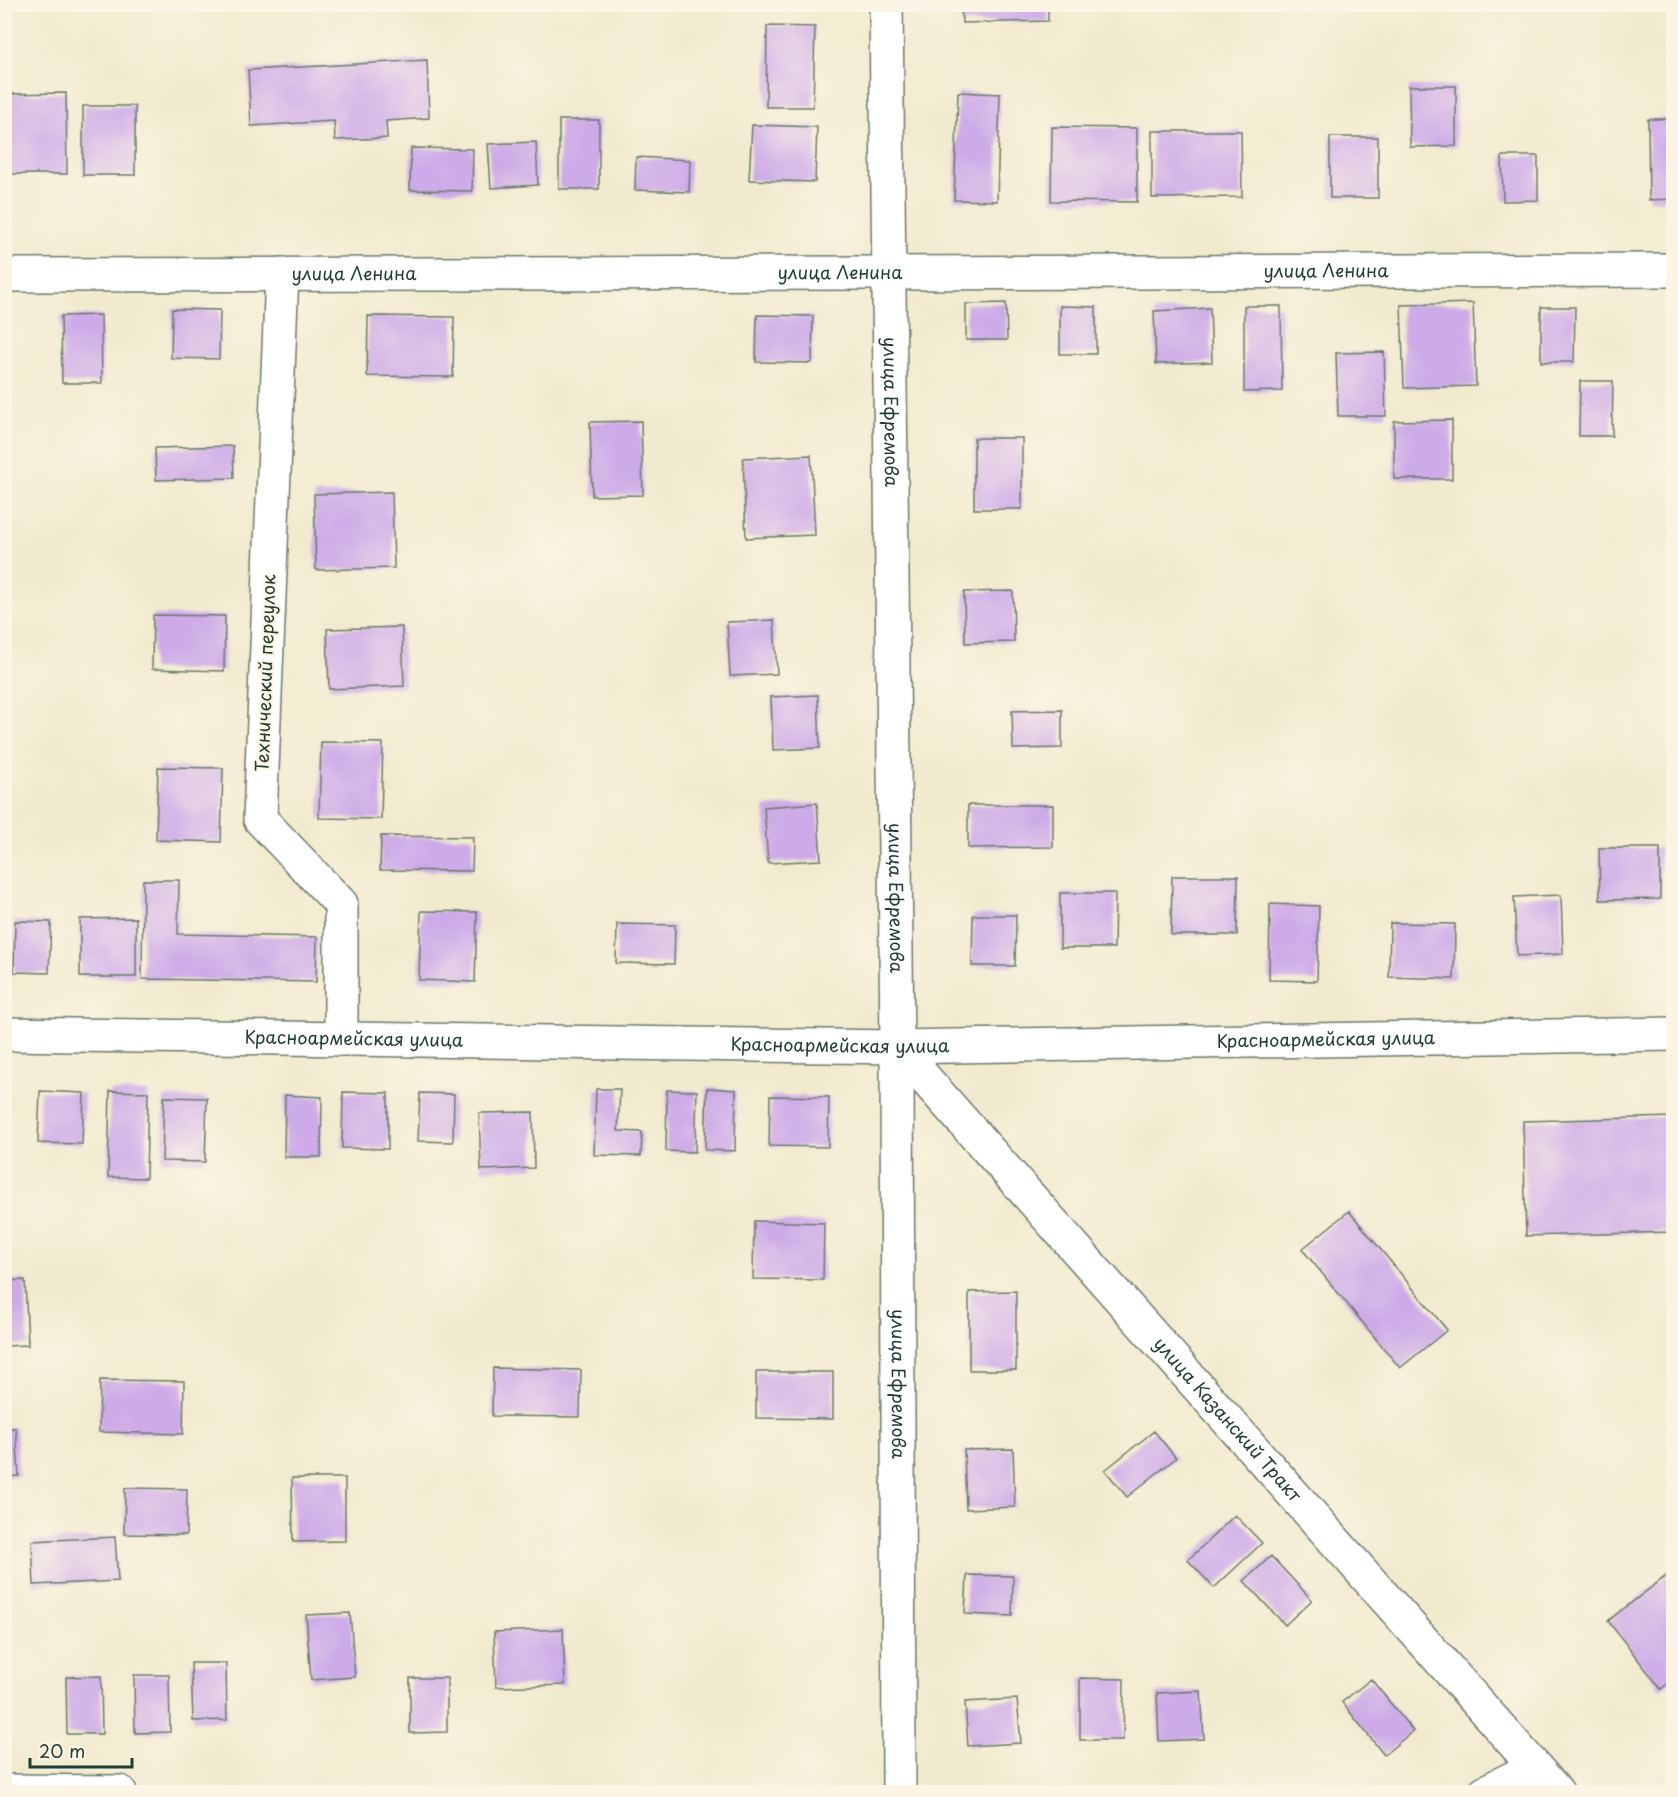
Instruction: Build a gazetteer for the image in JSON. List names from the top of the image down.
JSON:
{
  "streets": {
    "street": [
      "улица Ленина",
      "улица Ефремова",
      "Технический переулок",
      "Красноармейская улица",
      "улица Казанский Тракт"
    ]
  },
  "crossings": [
    ["улица Ленина", "улица Ефремова"],
    ["улица Ленина", "Технический переулок"],
    ["улица Ефремова", "Красноармейская улица"],
    ["улица Ефремова", "улица Казанский Тракт"],
    ["Технический переулок", "Красноармейская улица"],
    ["Красноармейская улица", "улица Казанский Тракт"]
  ],
  "scale_bar": "20 m"
}
